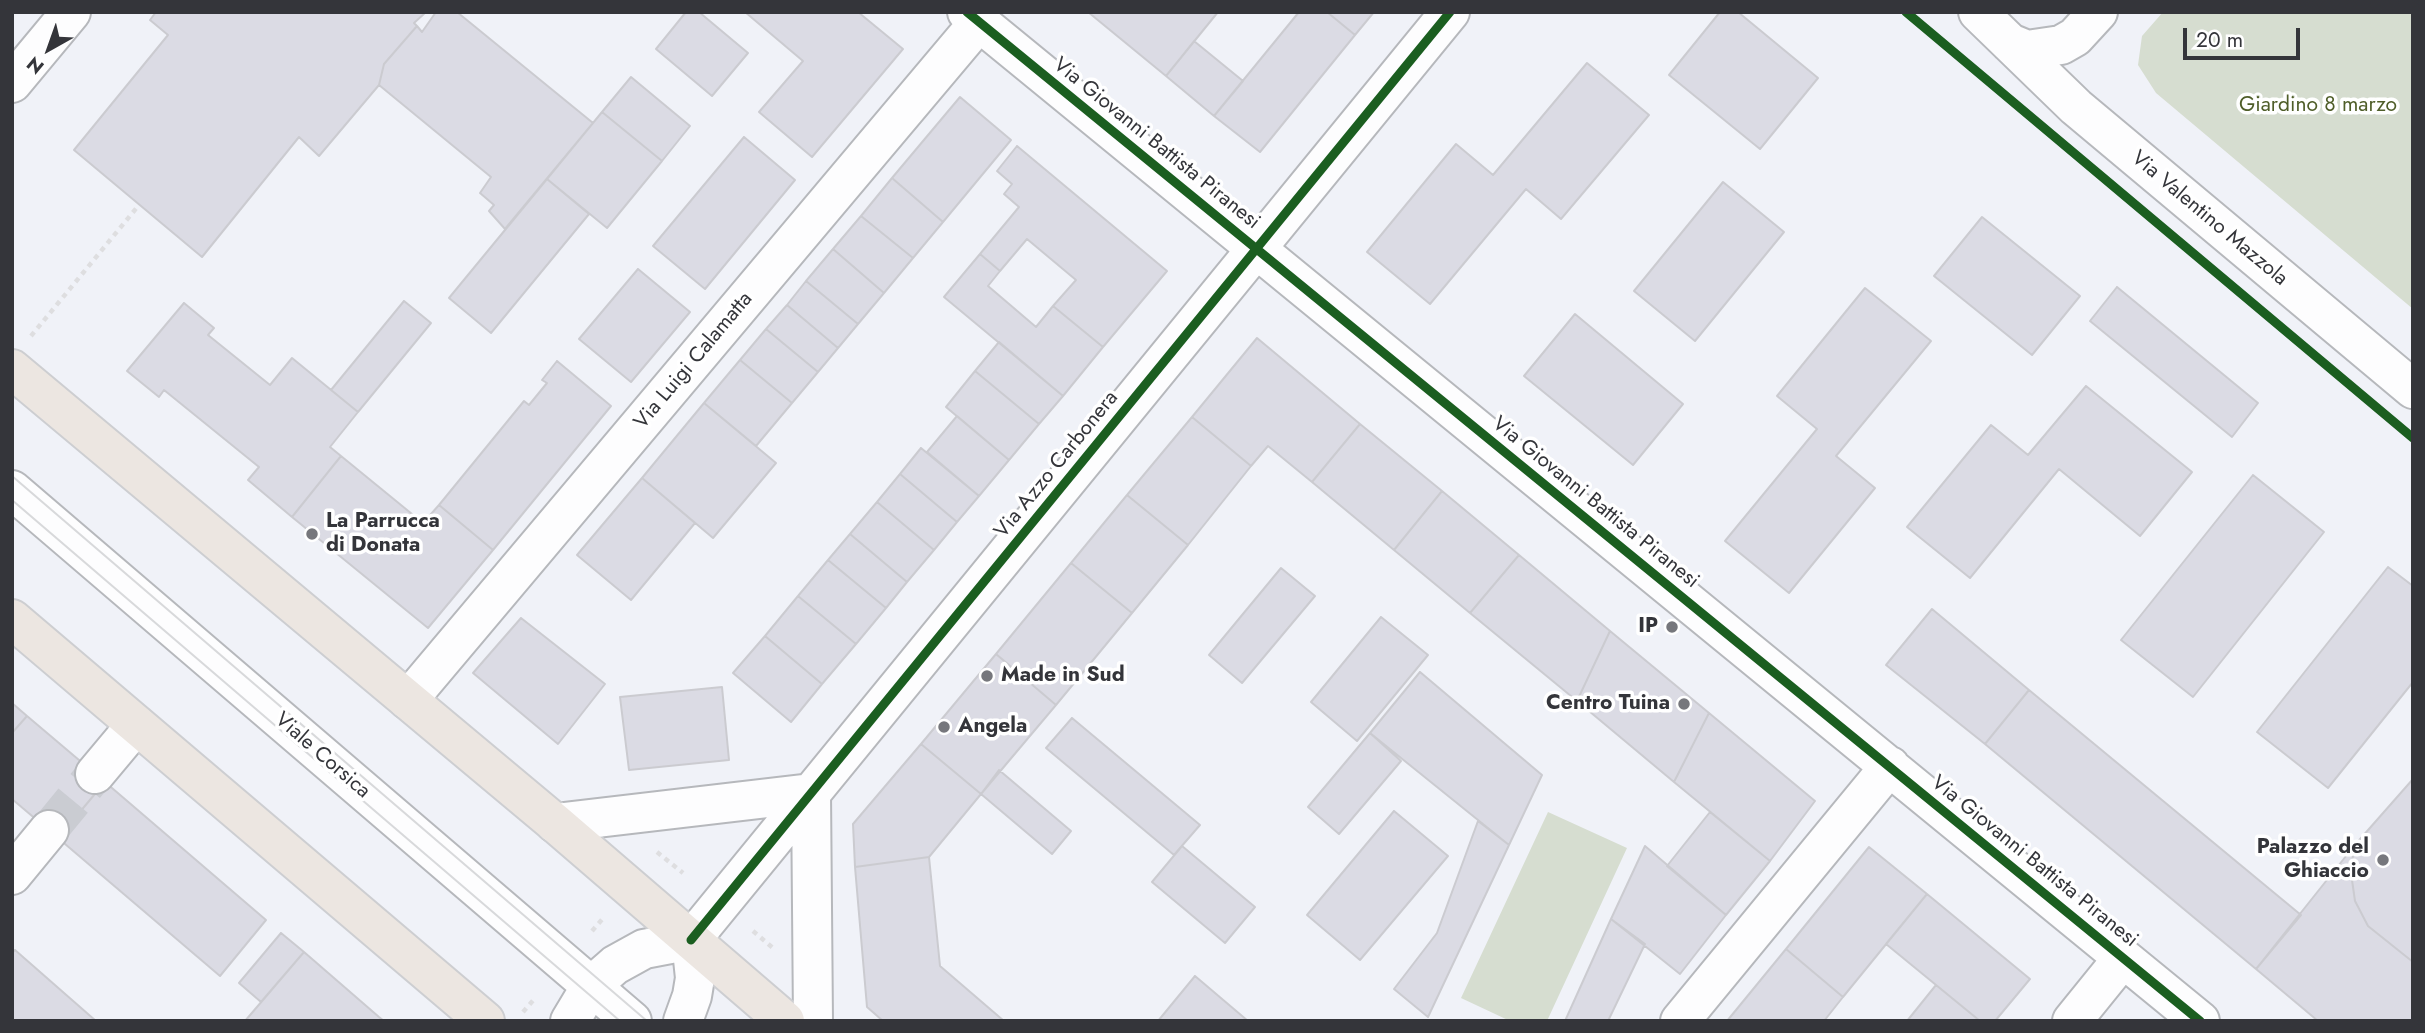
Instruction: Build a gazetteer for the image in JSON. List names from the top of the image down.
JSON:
{
  "streets": {
    "street": [
      "Via Giovanni Battista Piranesi",
      "Via Valentino Mazzola",
      "Via Luigi Calamatta",
      "Via Azzo Carbonera",
      "Viale Corsica"
    ]
  },
  "crossings": [
    ["Via Giovanni Battista Piranesi", "Via Luigi Calamatta"],
    ["Via Giovanni Battista Piranesi", "Via Azzo Carbonera"]
  ],
  "parks": ["Giardino 8 marzo"],
  "places": [
    "La Parrucca di Donata",
    "IP",
    "Made in Sud",
    "Centro Tuina",
    "Angela",
    "Palazzo del Ghiaccio"
  ],
  "scale_bar": "20 m",
  "north": "bottom left"
}
